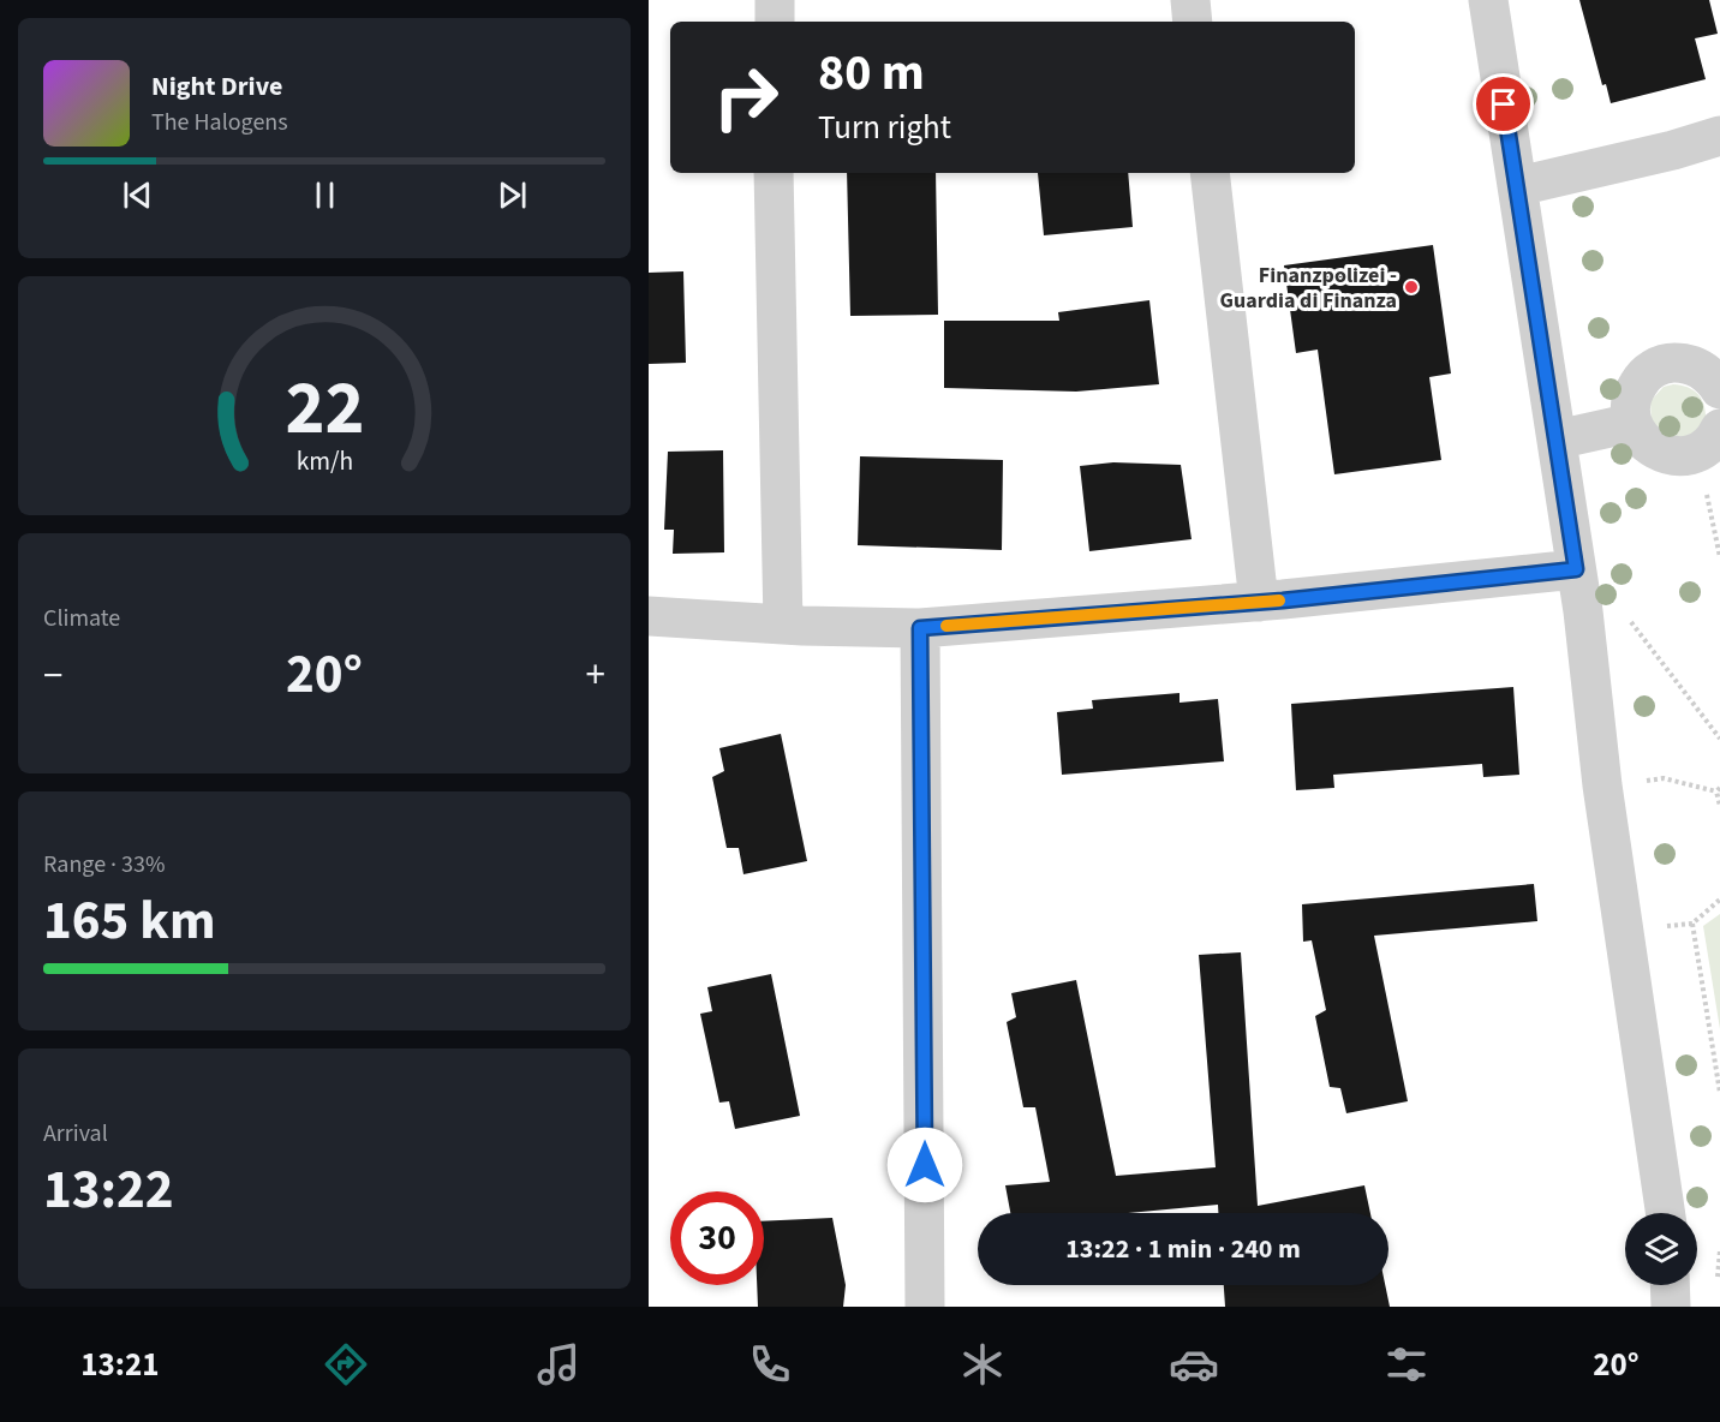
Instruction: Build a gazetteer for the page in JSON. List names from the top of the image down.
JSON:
{
  "places": ["Finanzpolizei - Guardia di Finanza"],
  "page": {
    "turn": ["80 m", "Turn right"],
    "song": ["Night Drive", "The Halogens"],
    "tile": [
      "Climate",
      ["Range · 33%", "165 km"],
      ["Arrival", "13:22"]
    ],
    "heat": ["−", "20°", "+"],
    "limit": "30",
    "trip": "13:22 · 1 min · 240 m",
    "tabs": ["13:21", "20°"],
    "gauge": ["22", "km/h"]
  }
}
